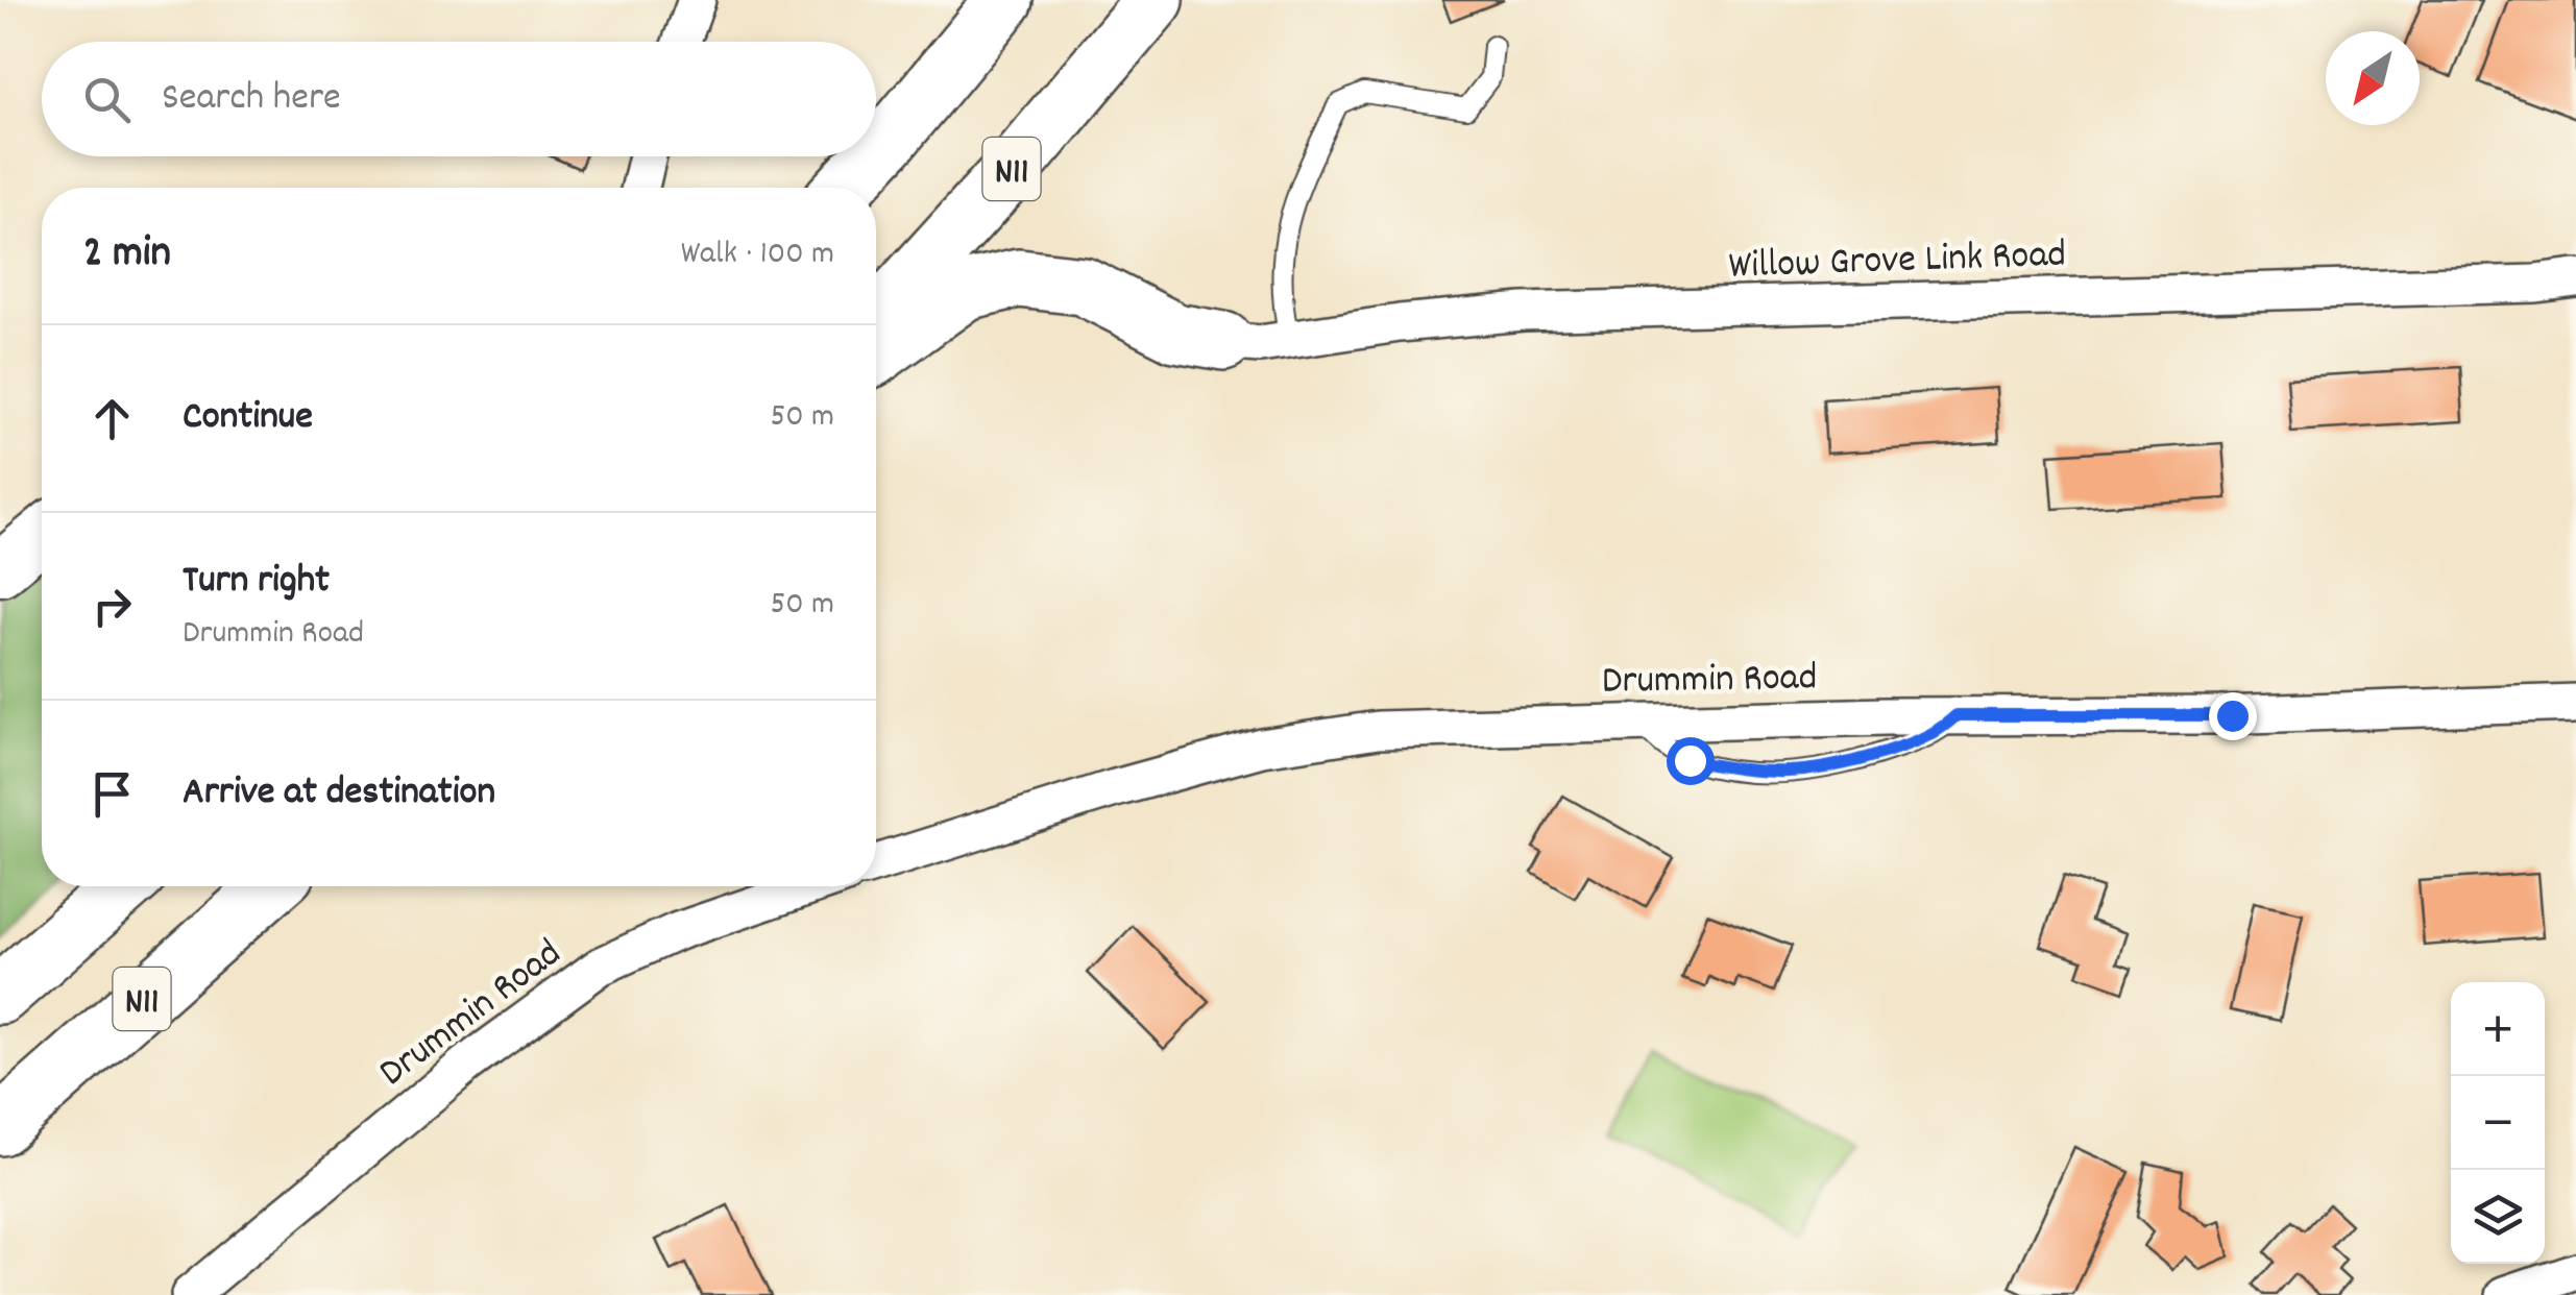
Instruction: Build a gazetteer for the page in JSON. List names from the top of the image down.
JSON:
{
  "streets": {
    "highway": ["N11"],
    "street": ["Willow Grove Link Road", "Drummin Road"]
  },
  "north": "bottom left",
  "page": {
    "search": "Search here",
    "heading": ["2 min", "Walk · 100 m"],
    "list": [
      ["Continue", "50 m"],
      ["Turn right", "Drummin Road", "50 m"],
      "Arrive at destination"
    ],
    "map_buttons": ["+", "−"]
  }
}
